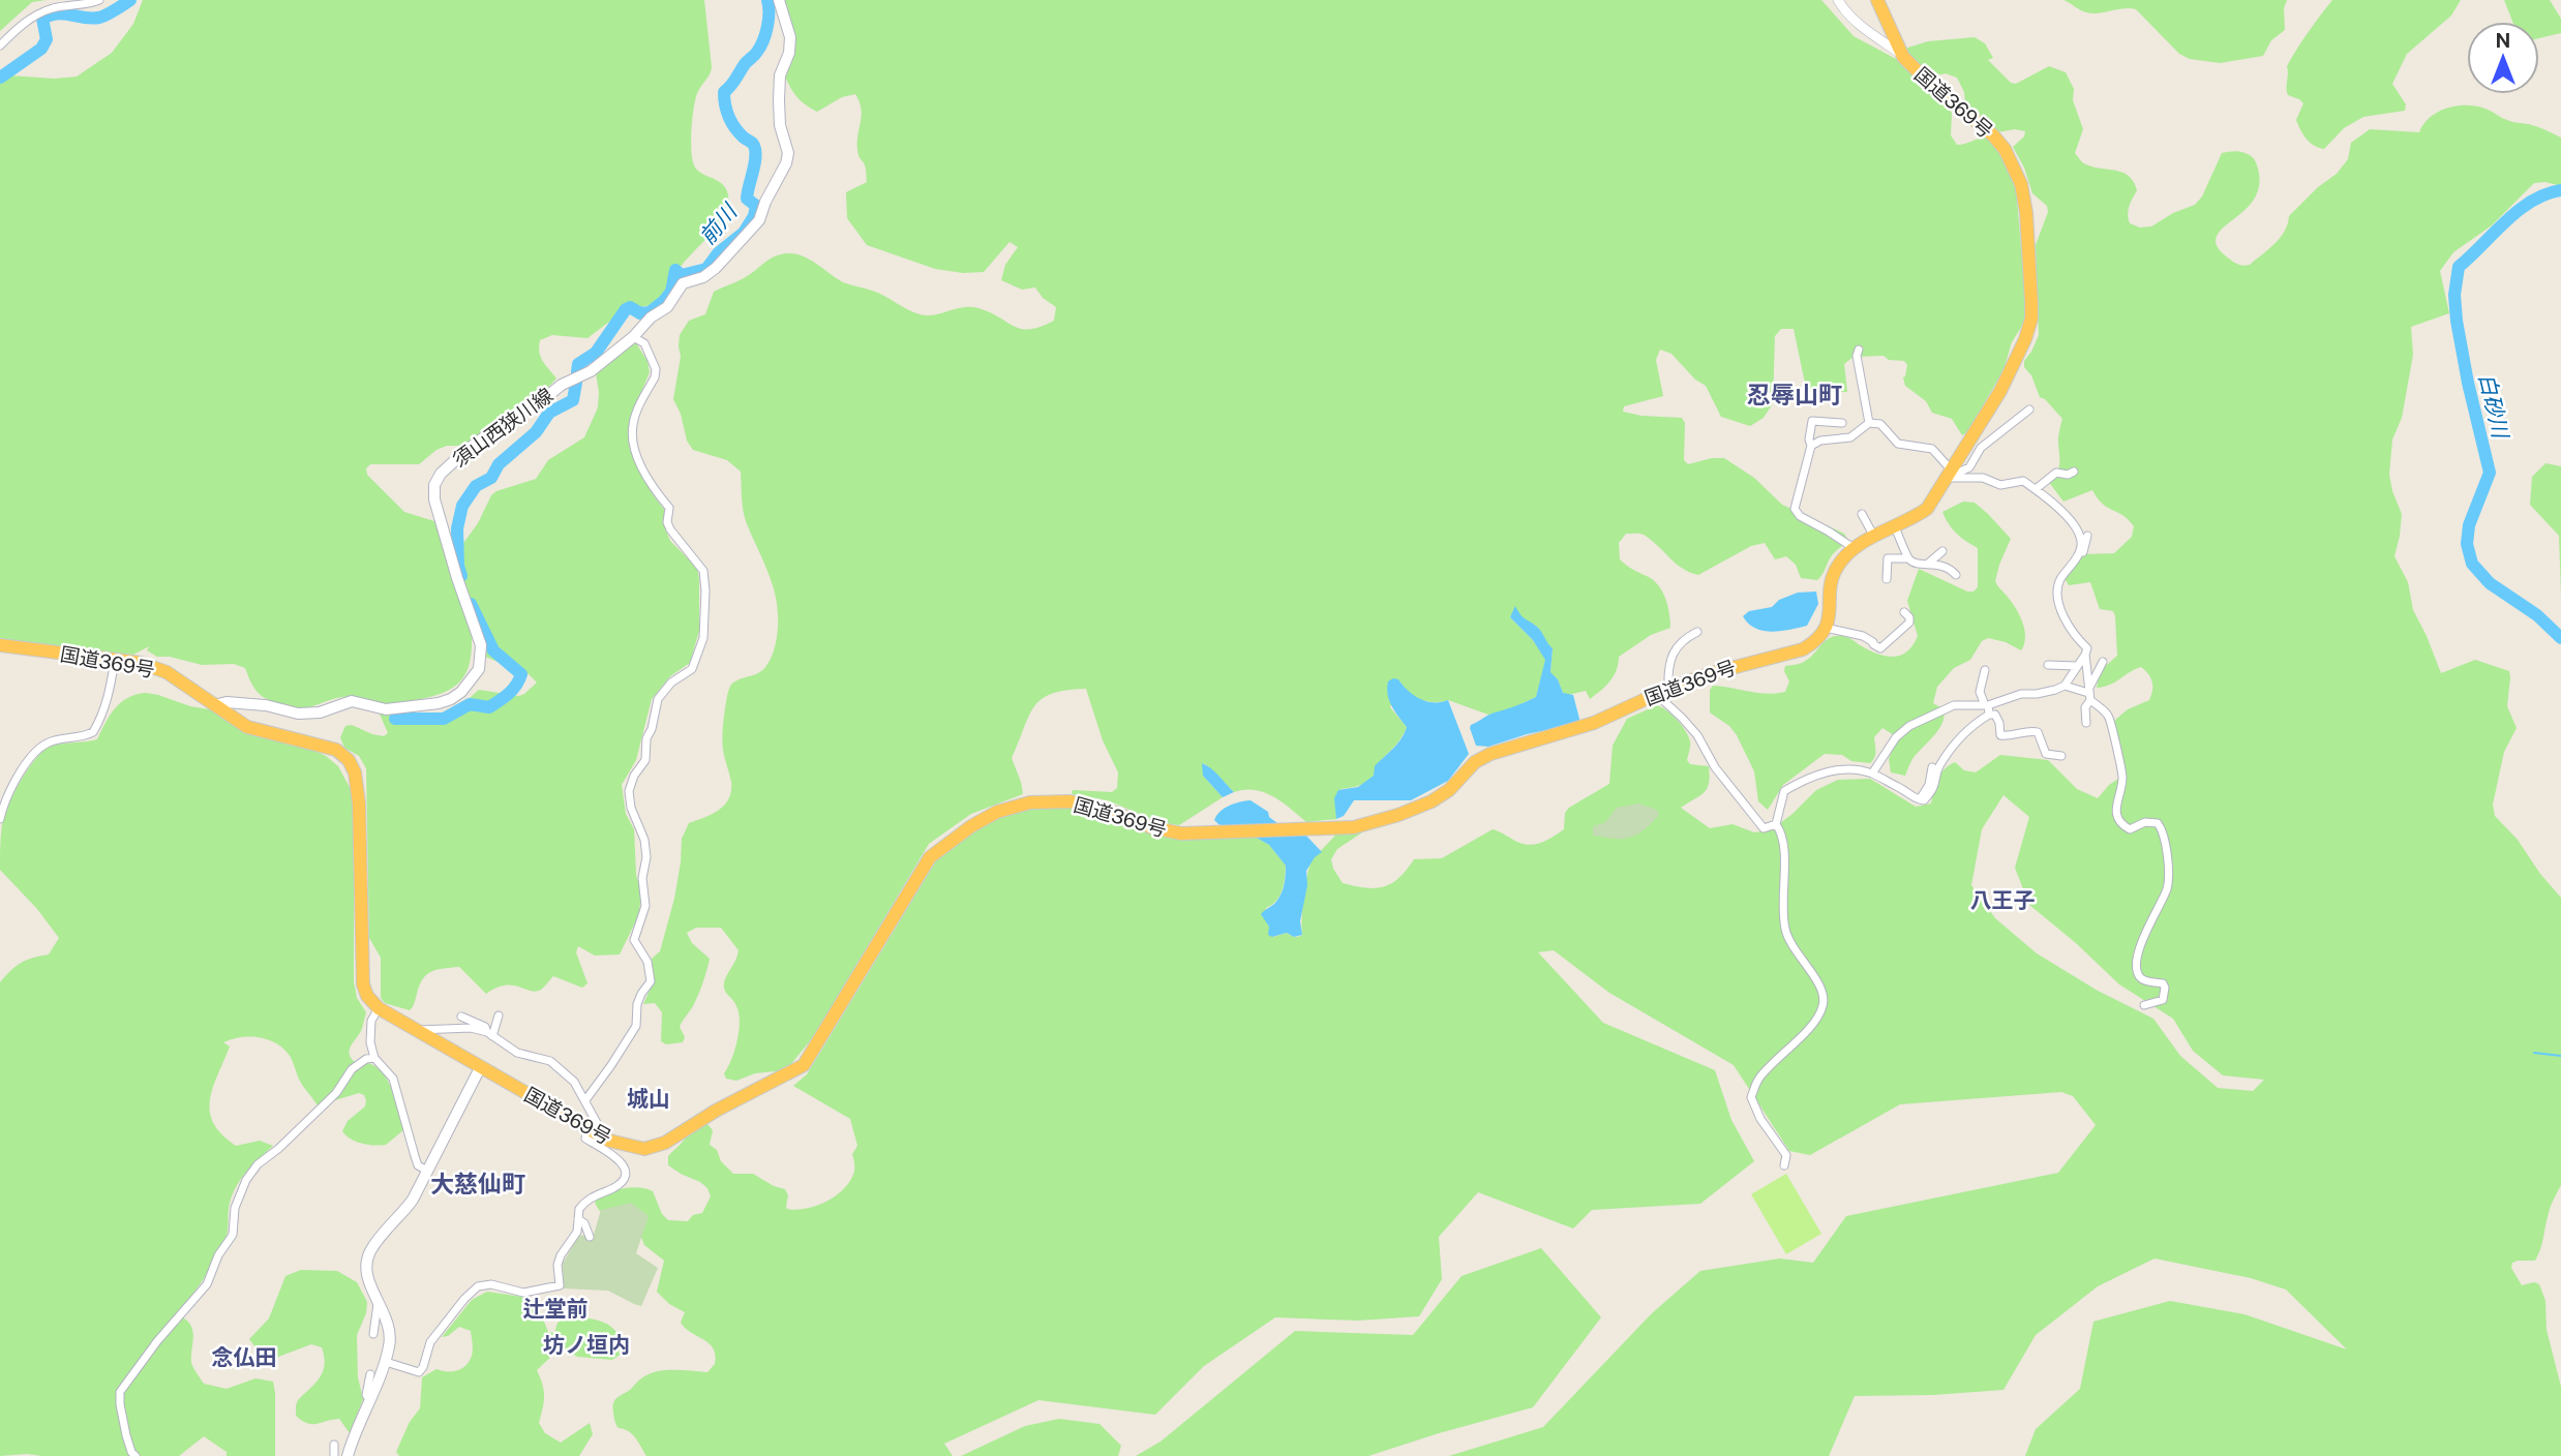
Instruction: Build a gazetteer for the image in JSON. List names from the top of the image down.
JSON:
{
  "streets": {
    "highway": ["国道369号"],
    "main road": ["須山西狭川線"]
  },
  "crossings": [
    ["国道369号", "須山西狭川線"]
  ],
  "districts": [
    "忍辱山町",
    "八王子",
    "城山",
    "大慈仙町",
    "辻堂前",
    "坊ノ垣内",
    "念仏田"
  ],
  "water": ["前川", "白砂川"],
  "north": "top"
}
